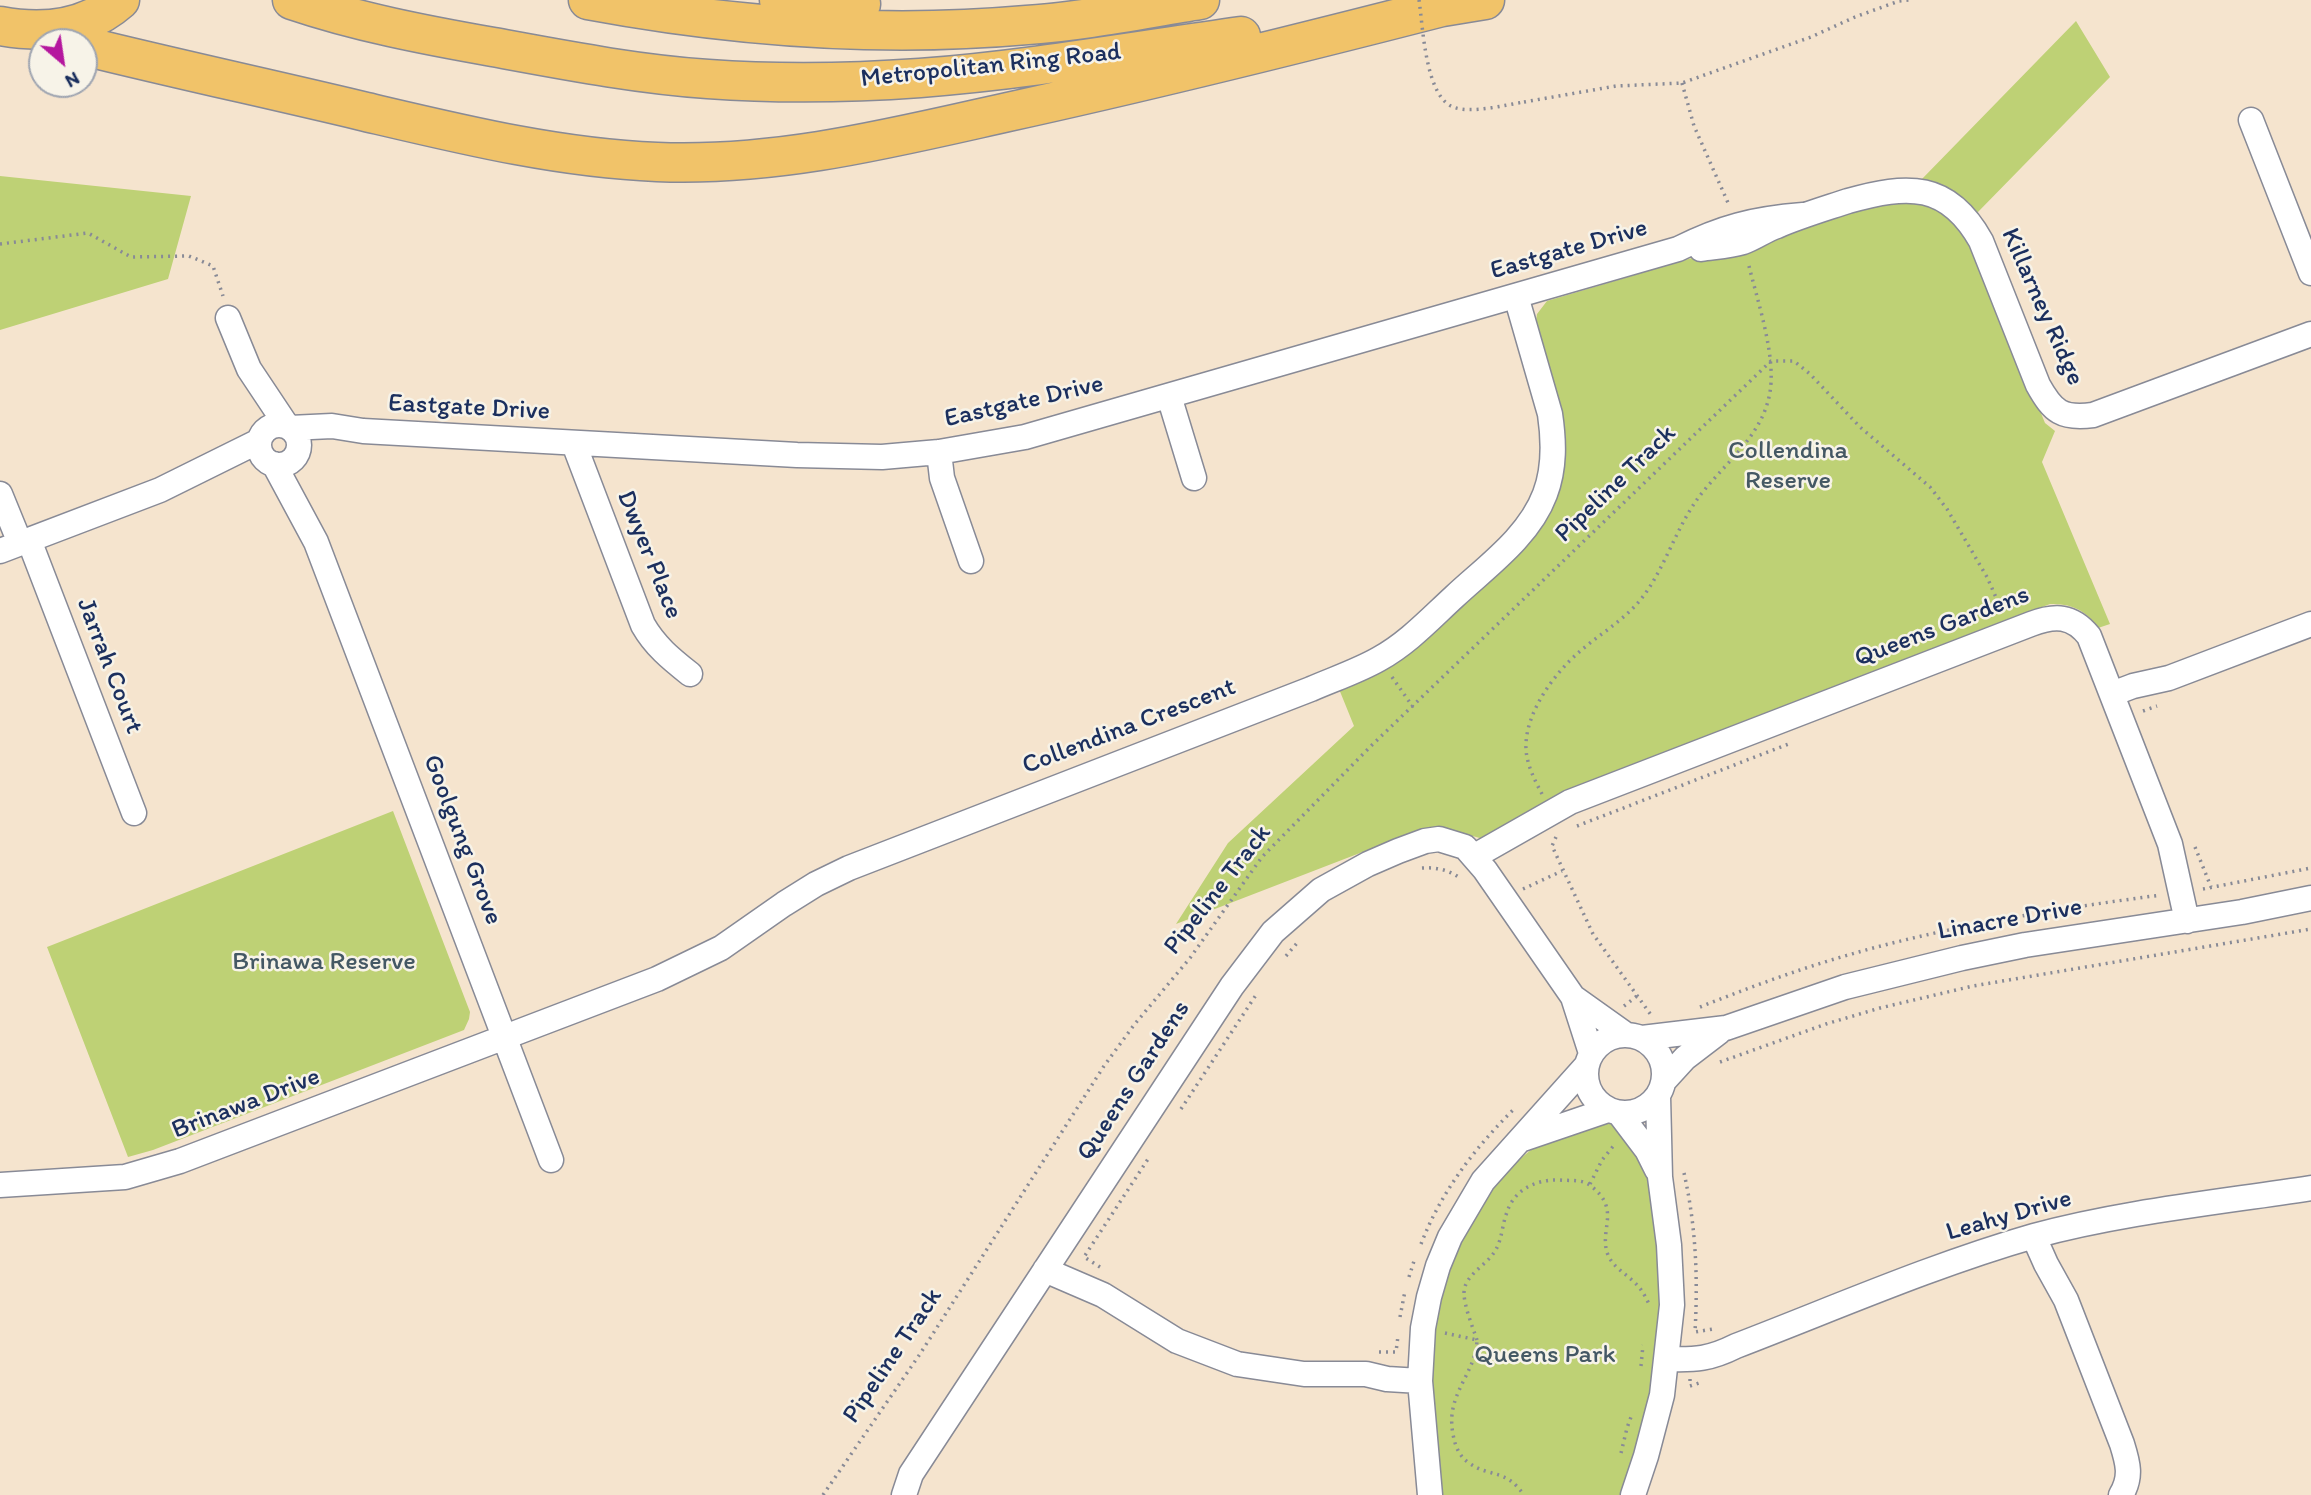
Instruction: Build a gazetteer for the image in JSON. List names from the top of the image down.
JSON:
{
  "streets": {
    "highway": ["Metropolitan Ring Road"],
    "street": [
      "Eastgate Drive",
      "Killarney Ridge",
      "Dwyer Place",
      "Queens Gardens",
      "Jarrah Court",
      "Collendina Crescent",
      "Goolgung Grove",
      "Linacre Drive",
      "Brinawa Drive",
      "Leahy Drive"
    ],
    "path": ["Pipeline Track"]
  },
  "crossings": [
    ["Eastgate Drive", "Killarney Ridge"],
    ["Eastgate Drive", "Dwyer Place"],
    ["Eastgate Drive", "Collendina Crescent"],
    ["Eastgate Drive", "Goolgung Grove"],
    ["Queens Gardens", "Linacre Drive"],
    ["Collendina Crescent", "Goolgung Grove"],
    ["Collendina Crescent", "Brinawa Drive"],
    ["Goolgung Grove", "Brinawa Drive"]
  ],
  "parks": ["Collendina Reserve", "Brinawa Reserve", "Queens Park"],
  "north": "bottom right"
}
